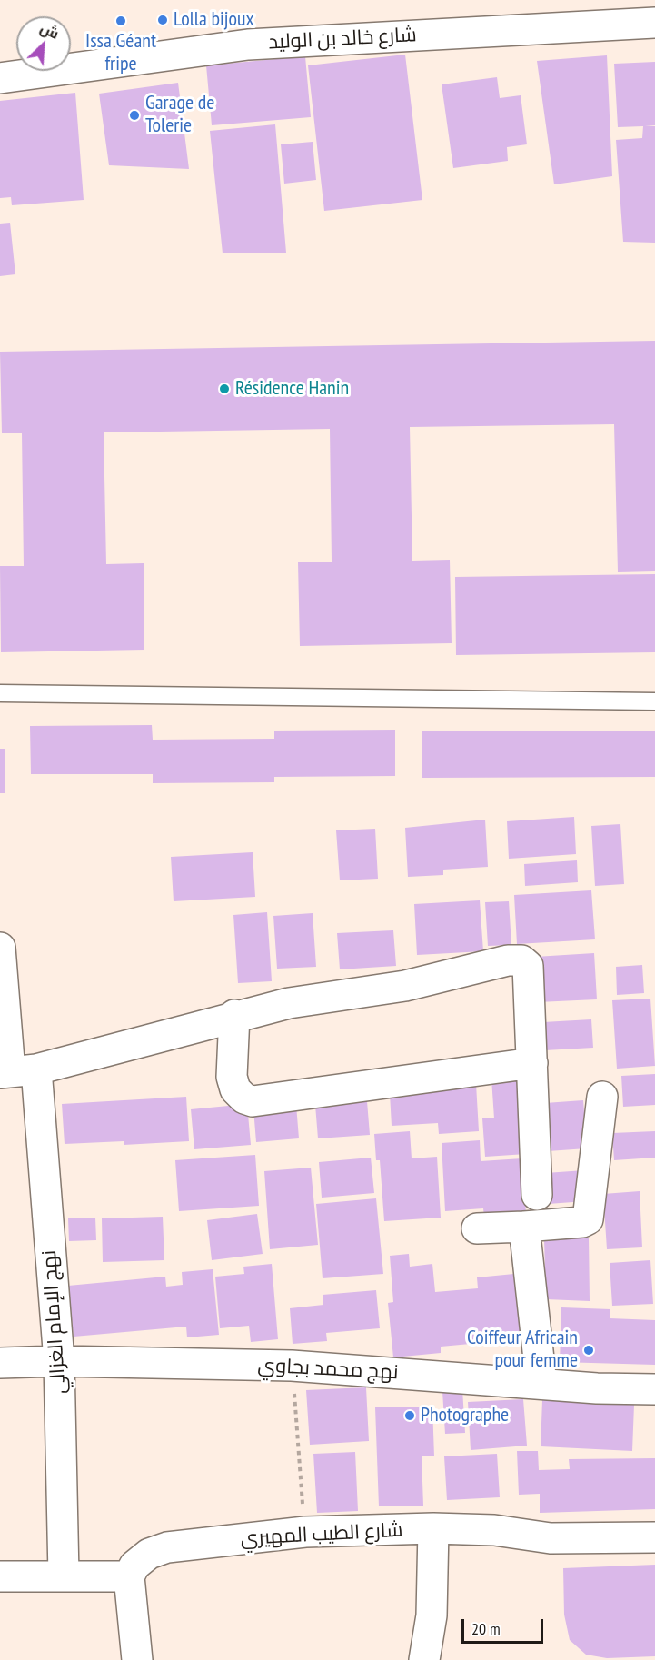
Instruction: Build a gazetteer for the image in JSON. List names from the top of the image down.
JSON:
{
  "streets": {
    "street": [
      "شارع خالد بن الوليد",
      "نهج الإمام الغزالي",
      "نهج محمد بجاوي",
      "شارع الطيب المهيري"
    ]
  },
  "crossings": [
    ["نهج الإمام الغزالي", "نهج محمد بجاوي"]
  ],
  "places": [
    "Lolla bijoux",
    "Issa Géant fripe",
    "Garage de Tolerie",
    "Résidence Hanin",
    "Coiffeur Africain pour femme",
    "Photographe"
  ],
  "scale_bar": "20 m",
  "north": "top right"
}
